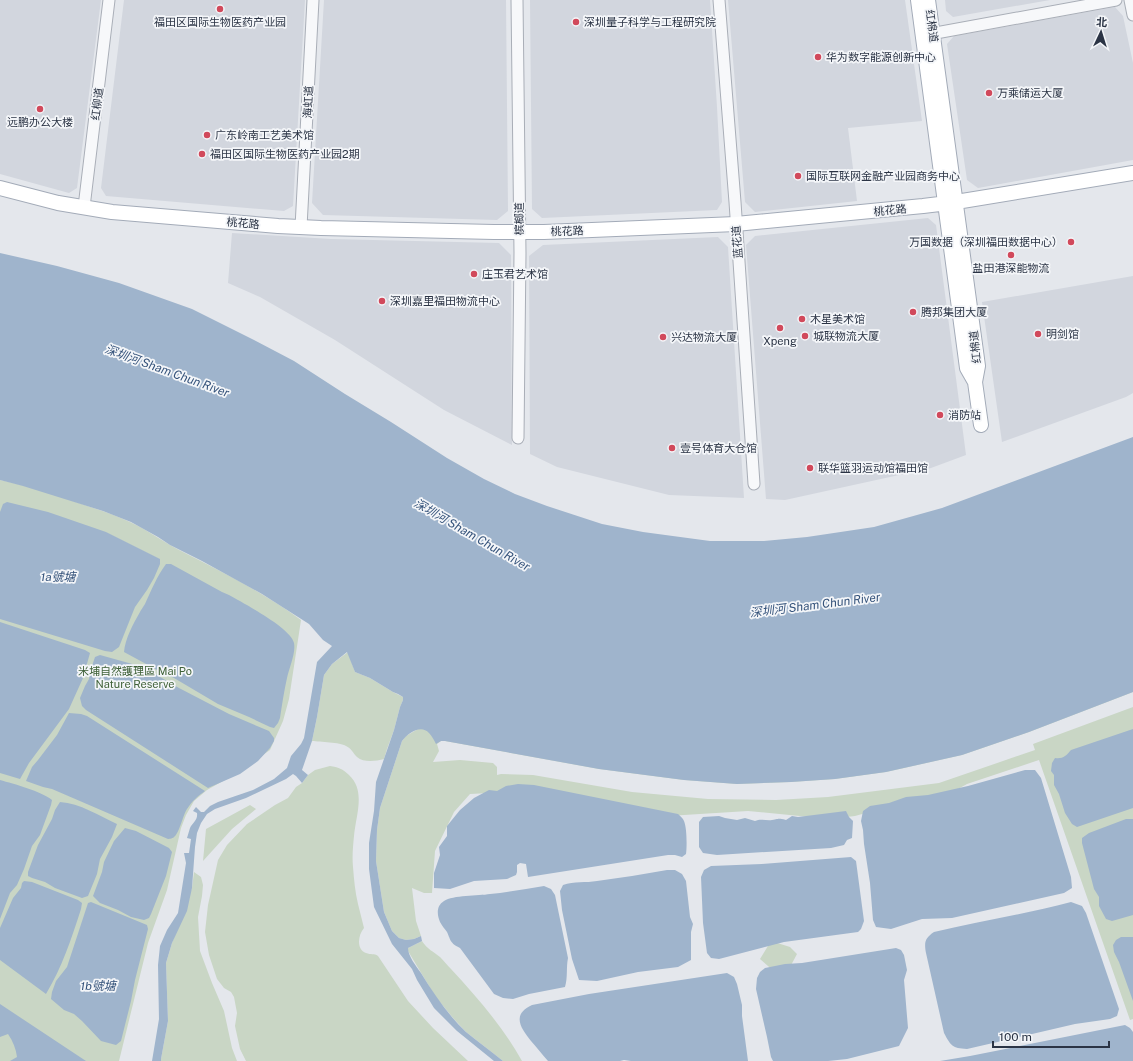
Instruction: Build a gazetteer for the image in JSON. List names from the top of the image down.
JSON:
{
  "streets": {
    "main road": ["红棉道", "桃花路"],
    "street": [
      "海虹道",
      "红柳道",
      "槟榔道",
      "蓝花道"
    ]
  },
  "crossings": [
    ["红棉道", "桃花路"],
    ["海虹道", "桃花路"],
    ["红柳道", "桃花路"],
    ["桃花路", "槟榔道"],
    ["桃花路", "蓝花道"]
  ],
  "water": ["深圳河 Sham Chun River", "1a號塘", "1b號塘"],
  "parks": ["米埔自然護理區 Mai Po Nature Reserve"],
  "places": [
    "福田区国际生物医药产业园",
    "深圳量子科学与工程研究院",
    "华为数字能源创新中心",
    "万乘储运大厦",
    "远鹏办公大楼",
    "广东岭南工艺美术馆",
    "福田区国际生物医药产业园2期",
    "国际互联网金融产业园商务中心",
    "万国数据（深圳福田数据中心）",
    "盐田港深能物流",
    "庄玉君艺术馆",
    "深圳嘉里福田物流中心",
    "腾邦集团大厦",
    "木星美术馆",
    "Xpeng",
    "明剑馆",
    "城联物流大厦",
    "兴达物流大厦",
    "消防站",
    "壹号体育大仓馆",
    "联华篮羽运动馆福田馆"
  ],
  "scale_bar": "100 m",
  "north": "top"
}
